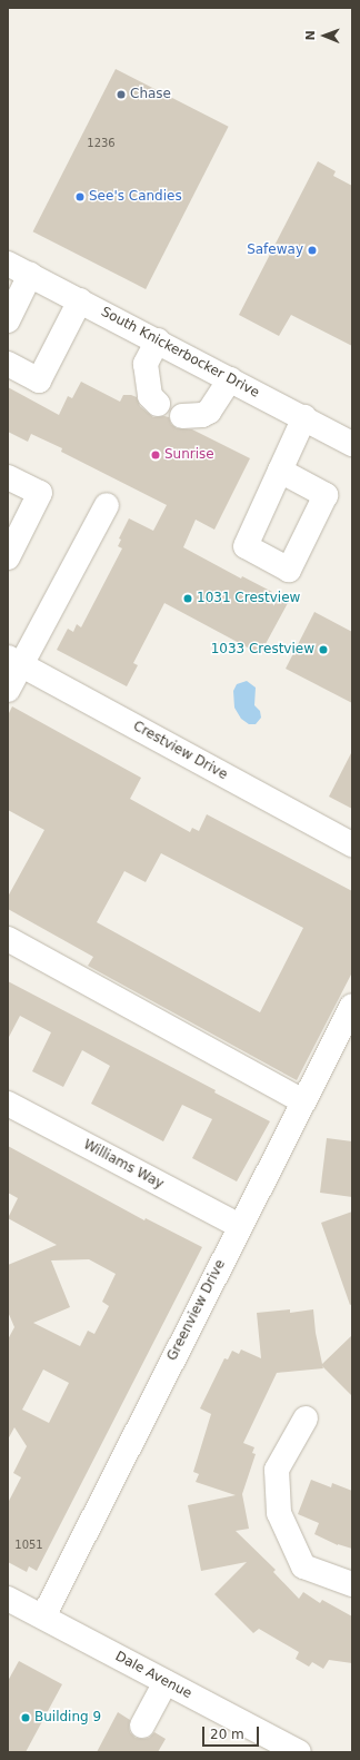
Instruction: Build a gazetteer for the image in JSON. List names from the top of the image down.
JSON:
{
  "streets": {
    "street": [
      "South Knickerbocker Drive",
      "Crestview Drive",
      "Williams Way",
      "Greenview Drive",
      "Dale Avenue"
    ]
  },
  "crossings": [
    ["Williams Way", "Greenview Drive"],
    ["Greenview Drive", "Dale Avenue"]
  ],
  "places": [
    "Chase",
    "See's Candies",
    "Safeway",
    "Sunrise",
    "1031 Crestview",
    "1033 Crestview",
    "Building 9"
  ],
  "house_numbers": ["1236", "1051"],
  "scale_bar": "20 m",
  "north": "left"
}
